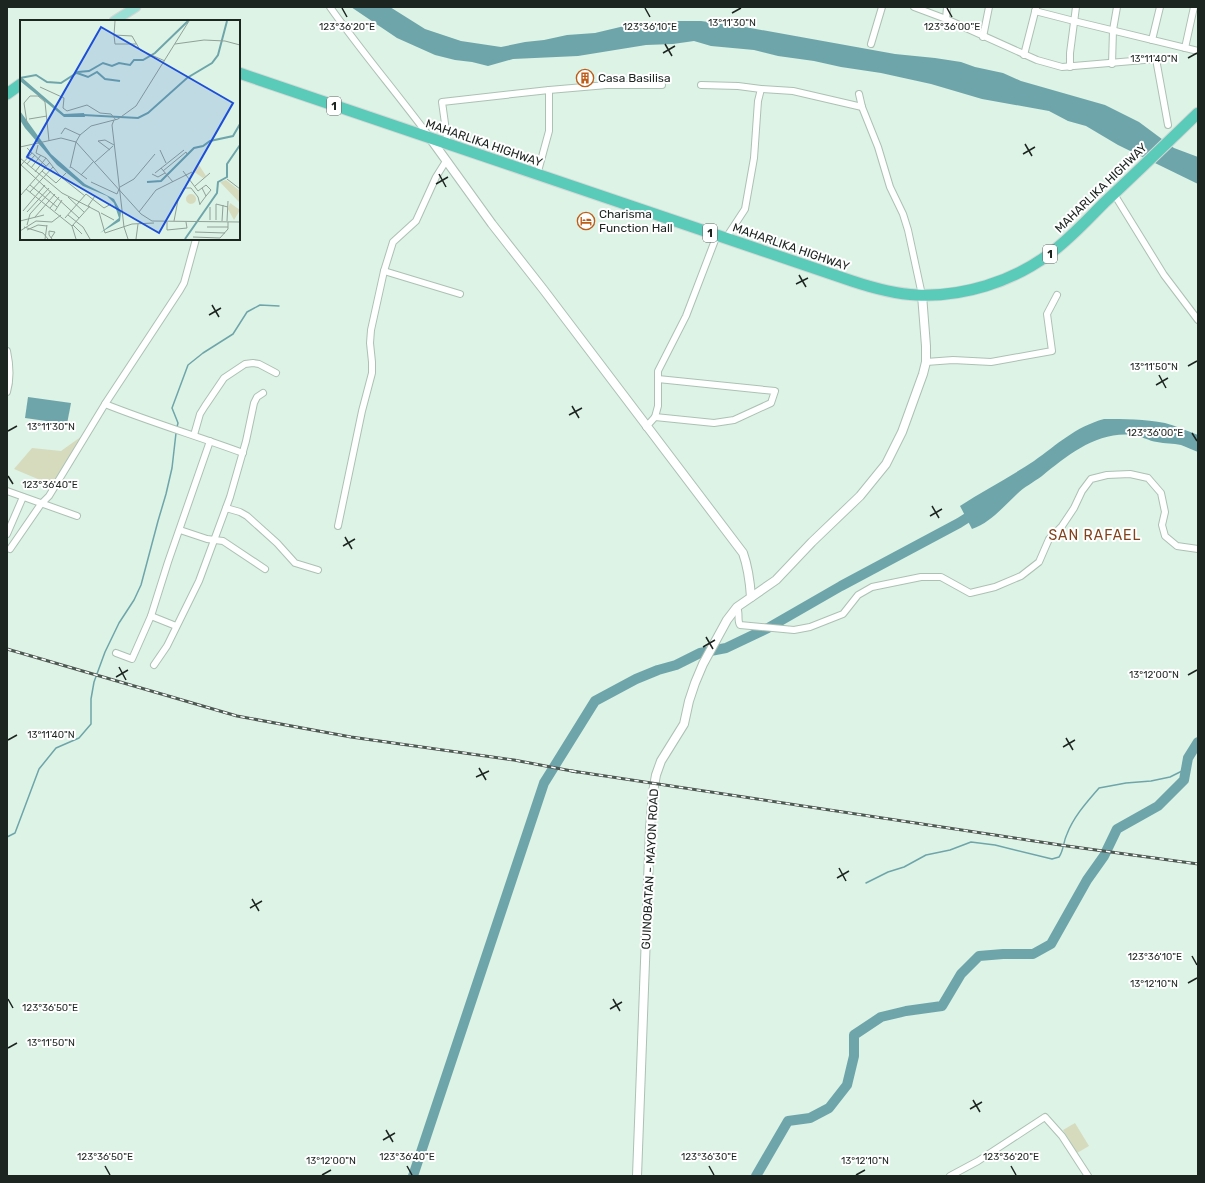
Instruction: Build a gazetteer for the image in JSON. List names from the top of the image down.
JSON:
{
  "streets": {
    "highway": ["1", "MAHARLIKA HIGHWAY"],
    "main road": ["GUINOBATAN - MAYON ROAD"]
  },
  "crossings": [
    ["MAHARLIKA HIGHWAY", "GUINOBATAN - MAYON ROAD"]
  ],
  "districts": ["SAN RAFAEL"],
  "places": {
    "building": ["Casa Basilisa"],
    "hotel": ["Charisma Function Hall"]
  },
  "coordinates": [
    "13°11'30\"N",
    "123°36'20\"E",
    "123°36'10\"E",
    "123°36'00\"E",
    "13°11'40\"N",
    "13°11'50\"N",
    "123°36'40\"E",
    "13°12'00\"N",
    "13°12'10\"N",
    "123°36'50\"E",
    "123°36'30\"E"
  ]
}
